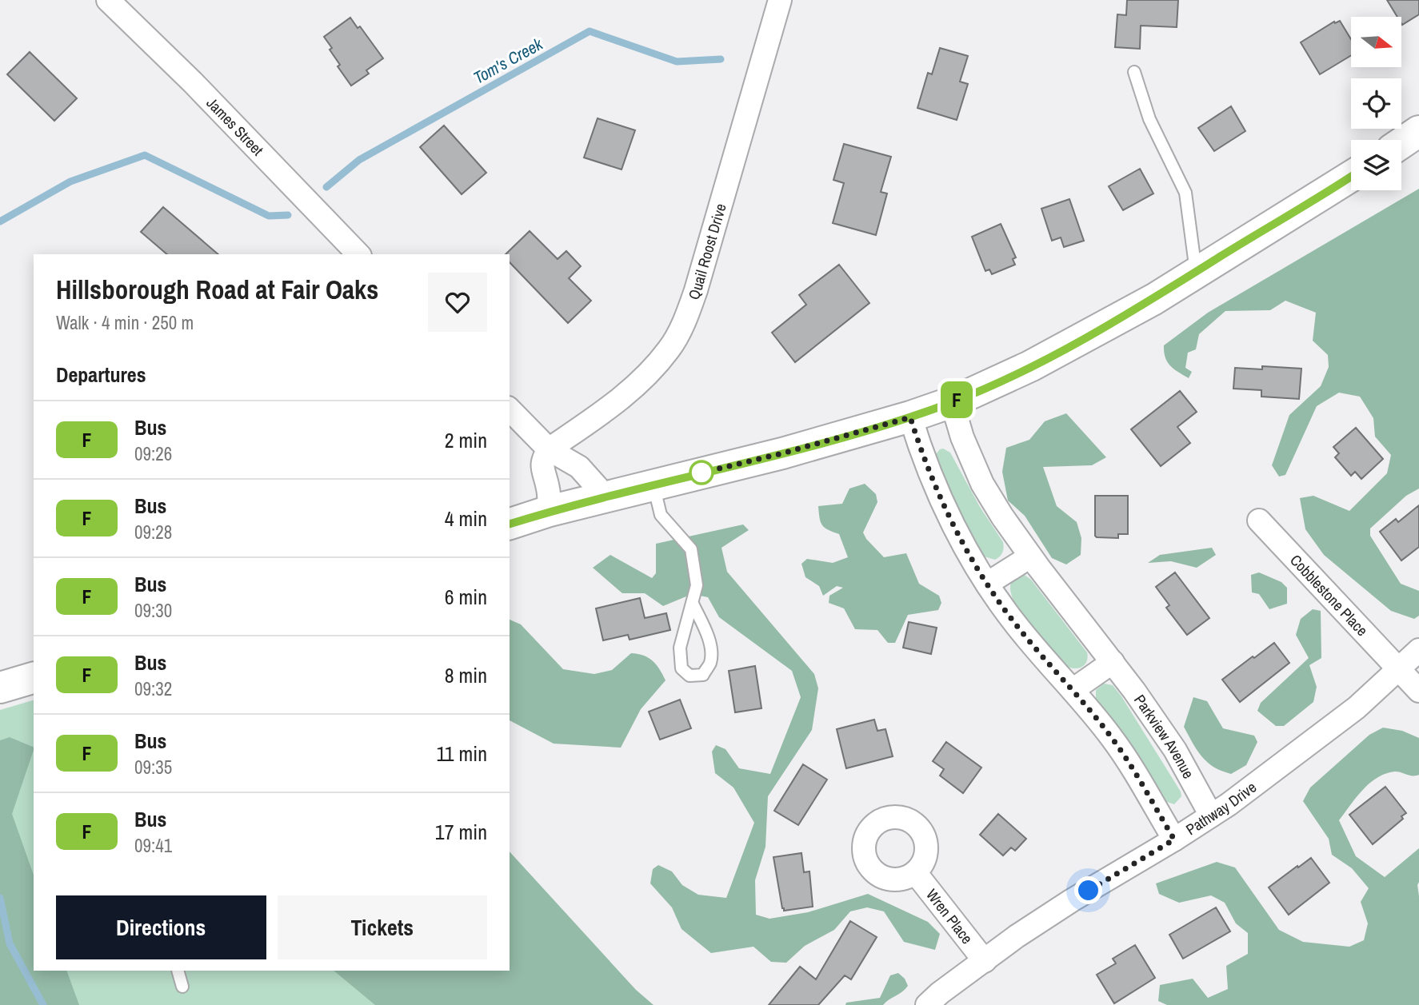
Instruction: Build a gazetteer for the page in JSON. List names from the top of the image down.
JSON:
{
  "streets": {
    "street": [
      "James Street",
      "Quail Roost Drive",
      "Cobblestone Place",
      "Parkview Avenue",
      "Pathway Drive",
      "Wren Place"
    ]
  },
  "crossings": [
    ["Cobblestone Place", "Pathway Drive"],
    ["Parkview Avenue", "Pathway Drive"],
    ["Pathway Drive", "Wren Place"]
  ],
  "water": ["Tom's Creek"],
  "lines": ["bus line F"],
  "north": "right",
  "page": {
    "on_map": "F",
    "heading": [
      ["Hillsborough Road at Fair Oaks", "Walk · 4 min · 250 m"],
      "Departures"
    ],
    "list": [
      {
        "mark": "F",
        "name": "Bus",
        "note": "09:26",
        "value": "2 min"
      },
      {
        "mark": "F",
        "name": "Bus",
        "note": "09:28",
        "value": "4 min"
      },
      {
        "mark": "F",
        "name": "Bus",
        "note": "09:30",
        "value": "6 min"
      },
      {
        "mark": "F",
        "name": "Bus",
        "note": "09:32",
        "value": "8 min"
      },
      {
        "mark": "F",
        "name": "Bus",
        "note": "09:35",
        "value": "11 min"
      },
      {
        "mark": "F",
        "name": "Bus",
        "note": "09:41",
        "value": "17 min"
      }
    ],
    "buttons": ["Directions", "Tickets"]
  }
}
